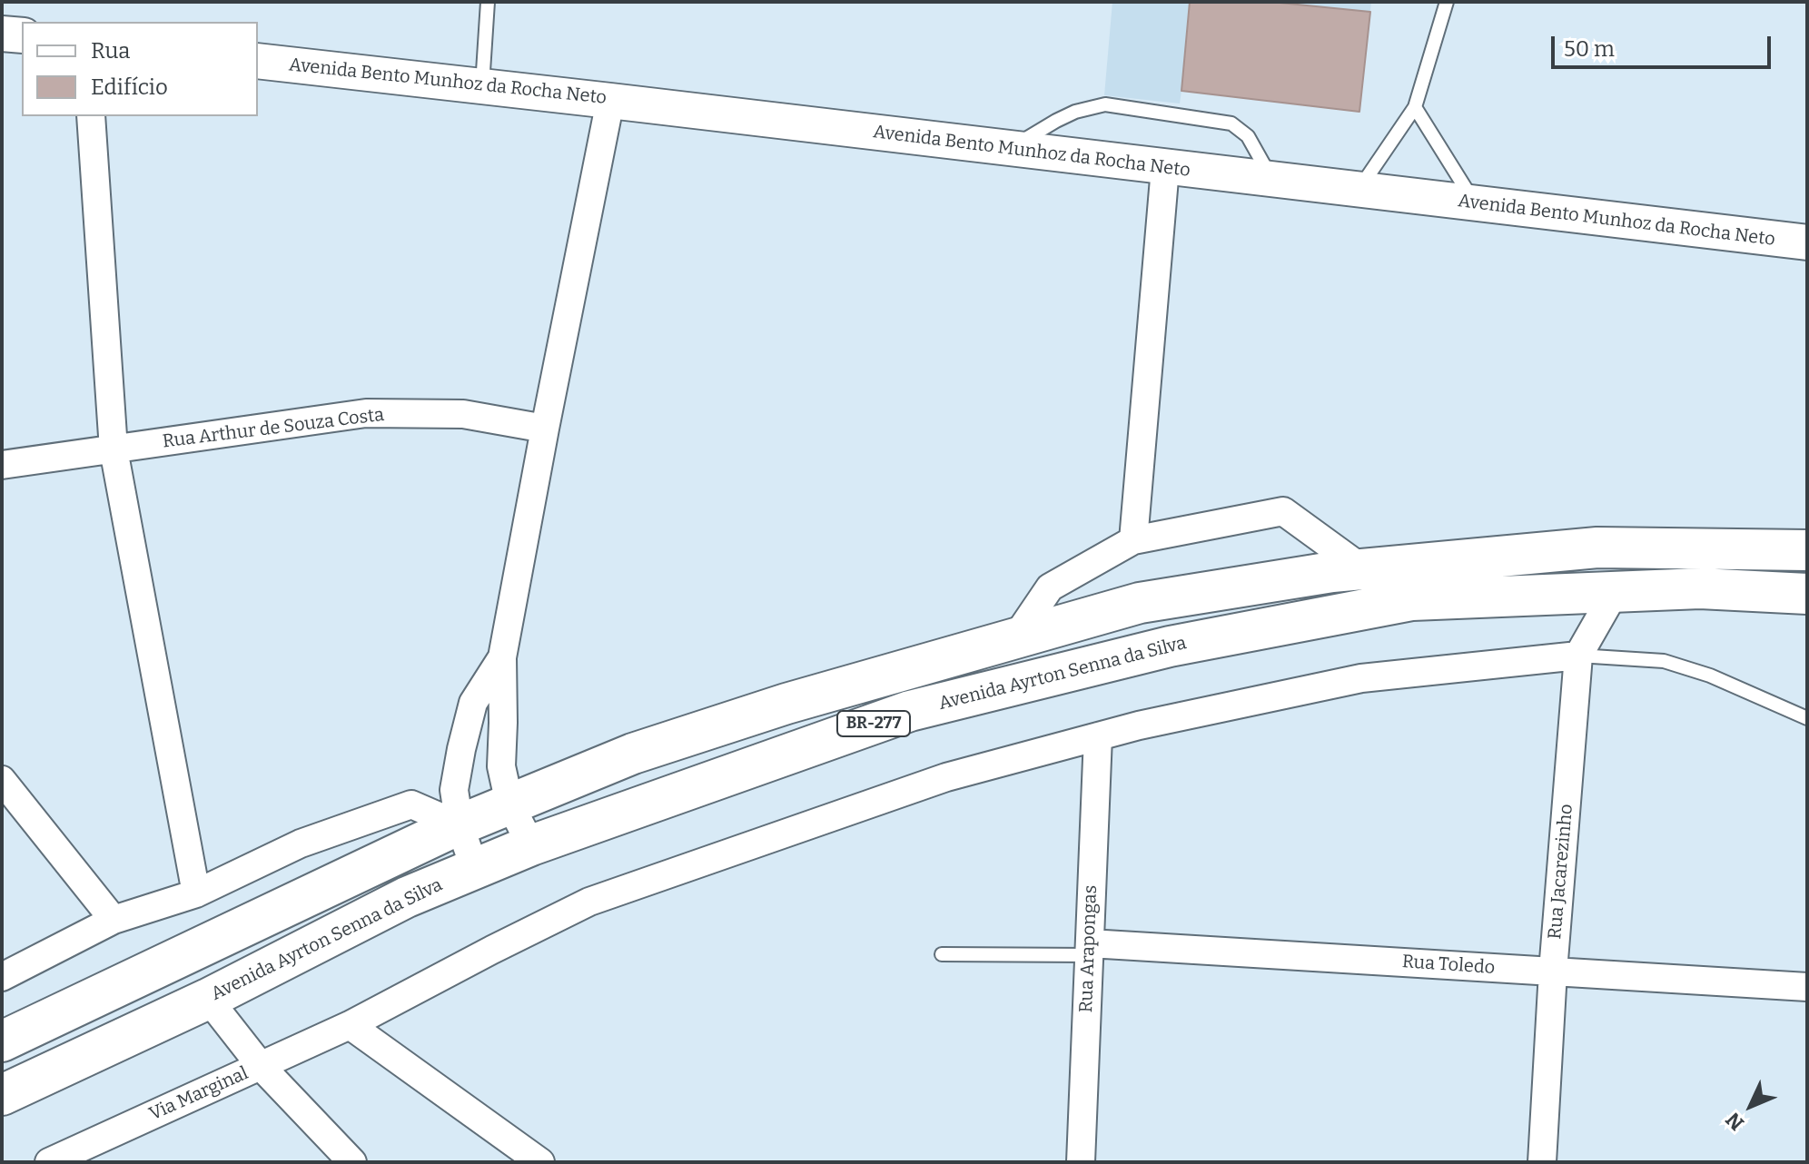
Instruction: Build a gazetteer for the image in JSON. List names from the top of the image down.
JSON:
{
  "streets": {
    "highway": ["Avenida Ayrton Senna da Silva", "BR-277"],
    "street": [
      "Avenida Bento Munhoz da Rocha Neto",
      "Rua Arthur de Souza Costa",
      "Rua Jacarezinho",
      "Rua Arapongas",
      "Rua Toledo",
      "Via Marginal"
    ]
  },
  "crossings": [
    ["Avenida Ayrton Senna da Silva", "Rua Jacarezinho"],
    ["Rua Jacarezinho", "Rua Toledo"],
    ["Rua Jacarezinho", "Via Marginal"],
    ["Rua Arapongas", "Rua Toledo"],
    ["Rua Arapongas", "Via Marginal"]
  ],
  "legend": ["Rua", "Edifício"],
  "scale_bar": "50 m",
  "north": "bottom left"
}
